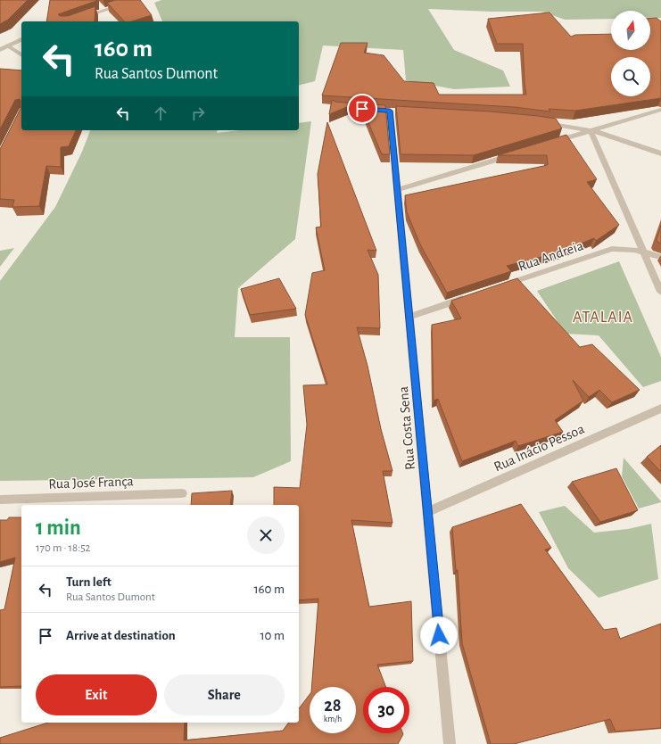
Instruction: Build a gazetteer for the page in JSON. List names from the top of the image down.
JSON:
{
  "streets": {
    "street": [
      "Rua Andreia",
      "Rua Costa Sena",
      "Rua Inácio Pessoa",
      "Rua José França"
    ]
  },
  "crossings": [
    ["Rua Costa Sena", "Rua Inácio Pessoa"]
  ],
  "districts": ["ATALAIA"],
  "north": "top",
  "page": {
    "turn": ["160 m", "Rua Santos Dumont"],
    "heading": ["1 min", "170 m · 18:52"],
    "list": [
      {
        "name": "Turn left",
        "note": "Rua Santos Dumont",
        "value": "160 m"
      },
      {
        "name": "Arrive at destination",
        "value": "10 m"
      }
    ],
    "buttons": ["Exit", "Share"],
    "speed": "28 km/h",
    "limit": "30"
  }
}
